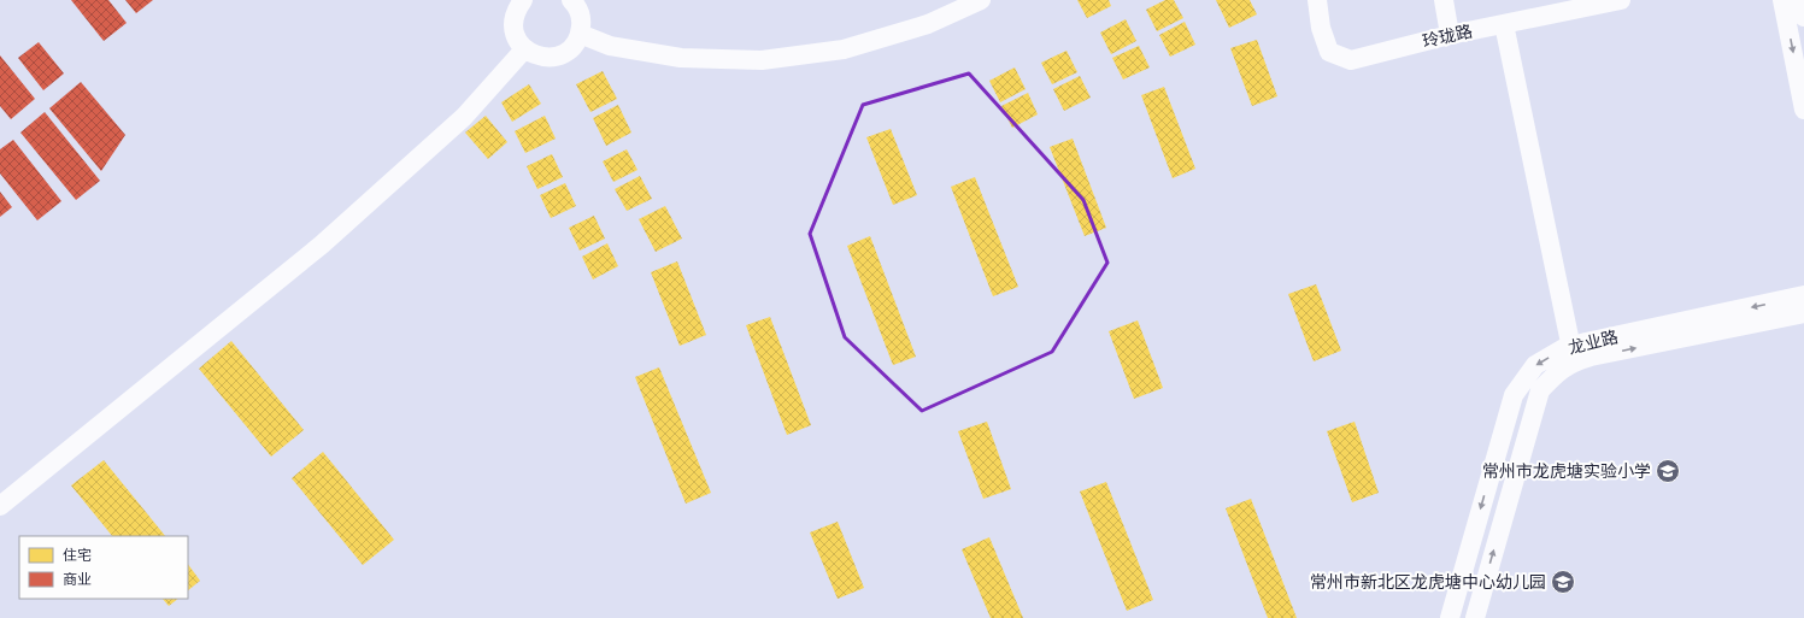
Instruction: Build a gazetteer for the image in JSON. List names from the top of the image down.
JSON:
{
  "streets": {
    "street": ["玲珑路", "龙业路"]
  },
  "places": {
    "school or university": ["常州市龙虎塘实验小学", "常州市新北区龙虎塘中心幼儿园"]
  },
  "legend": ["住宅", "商业"]
}
